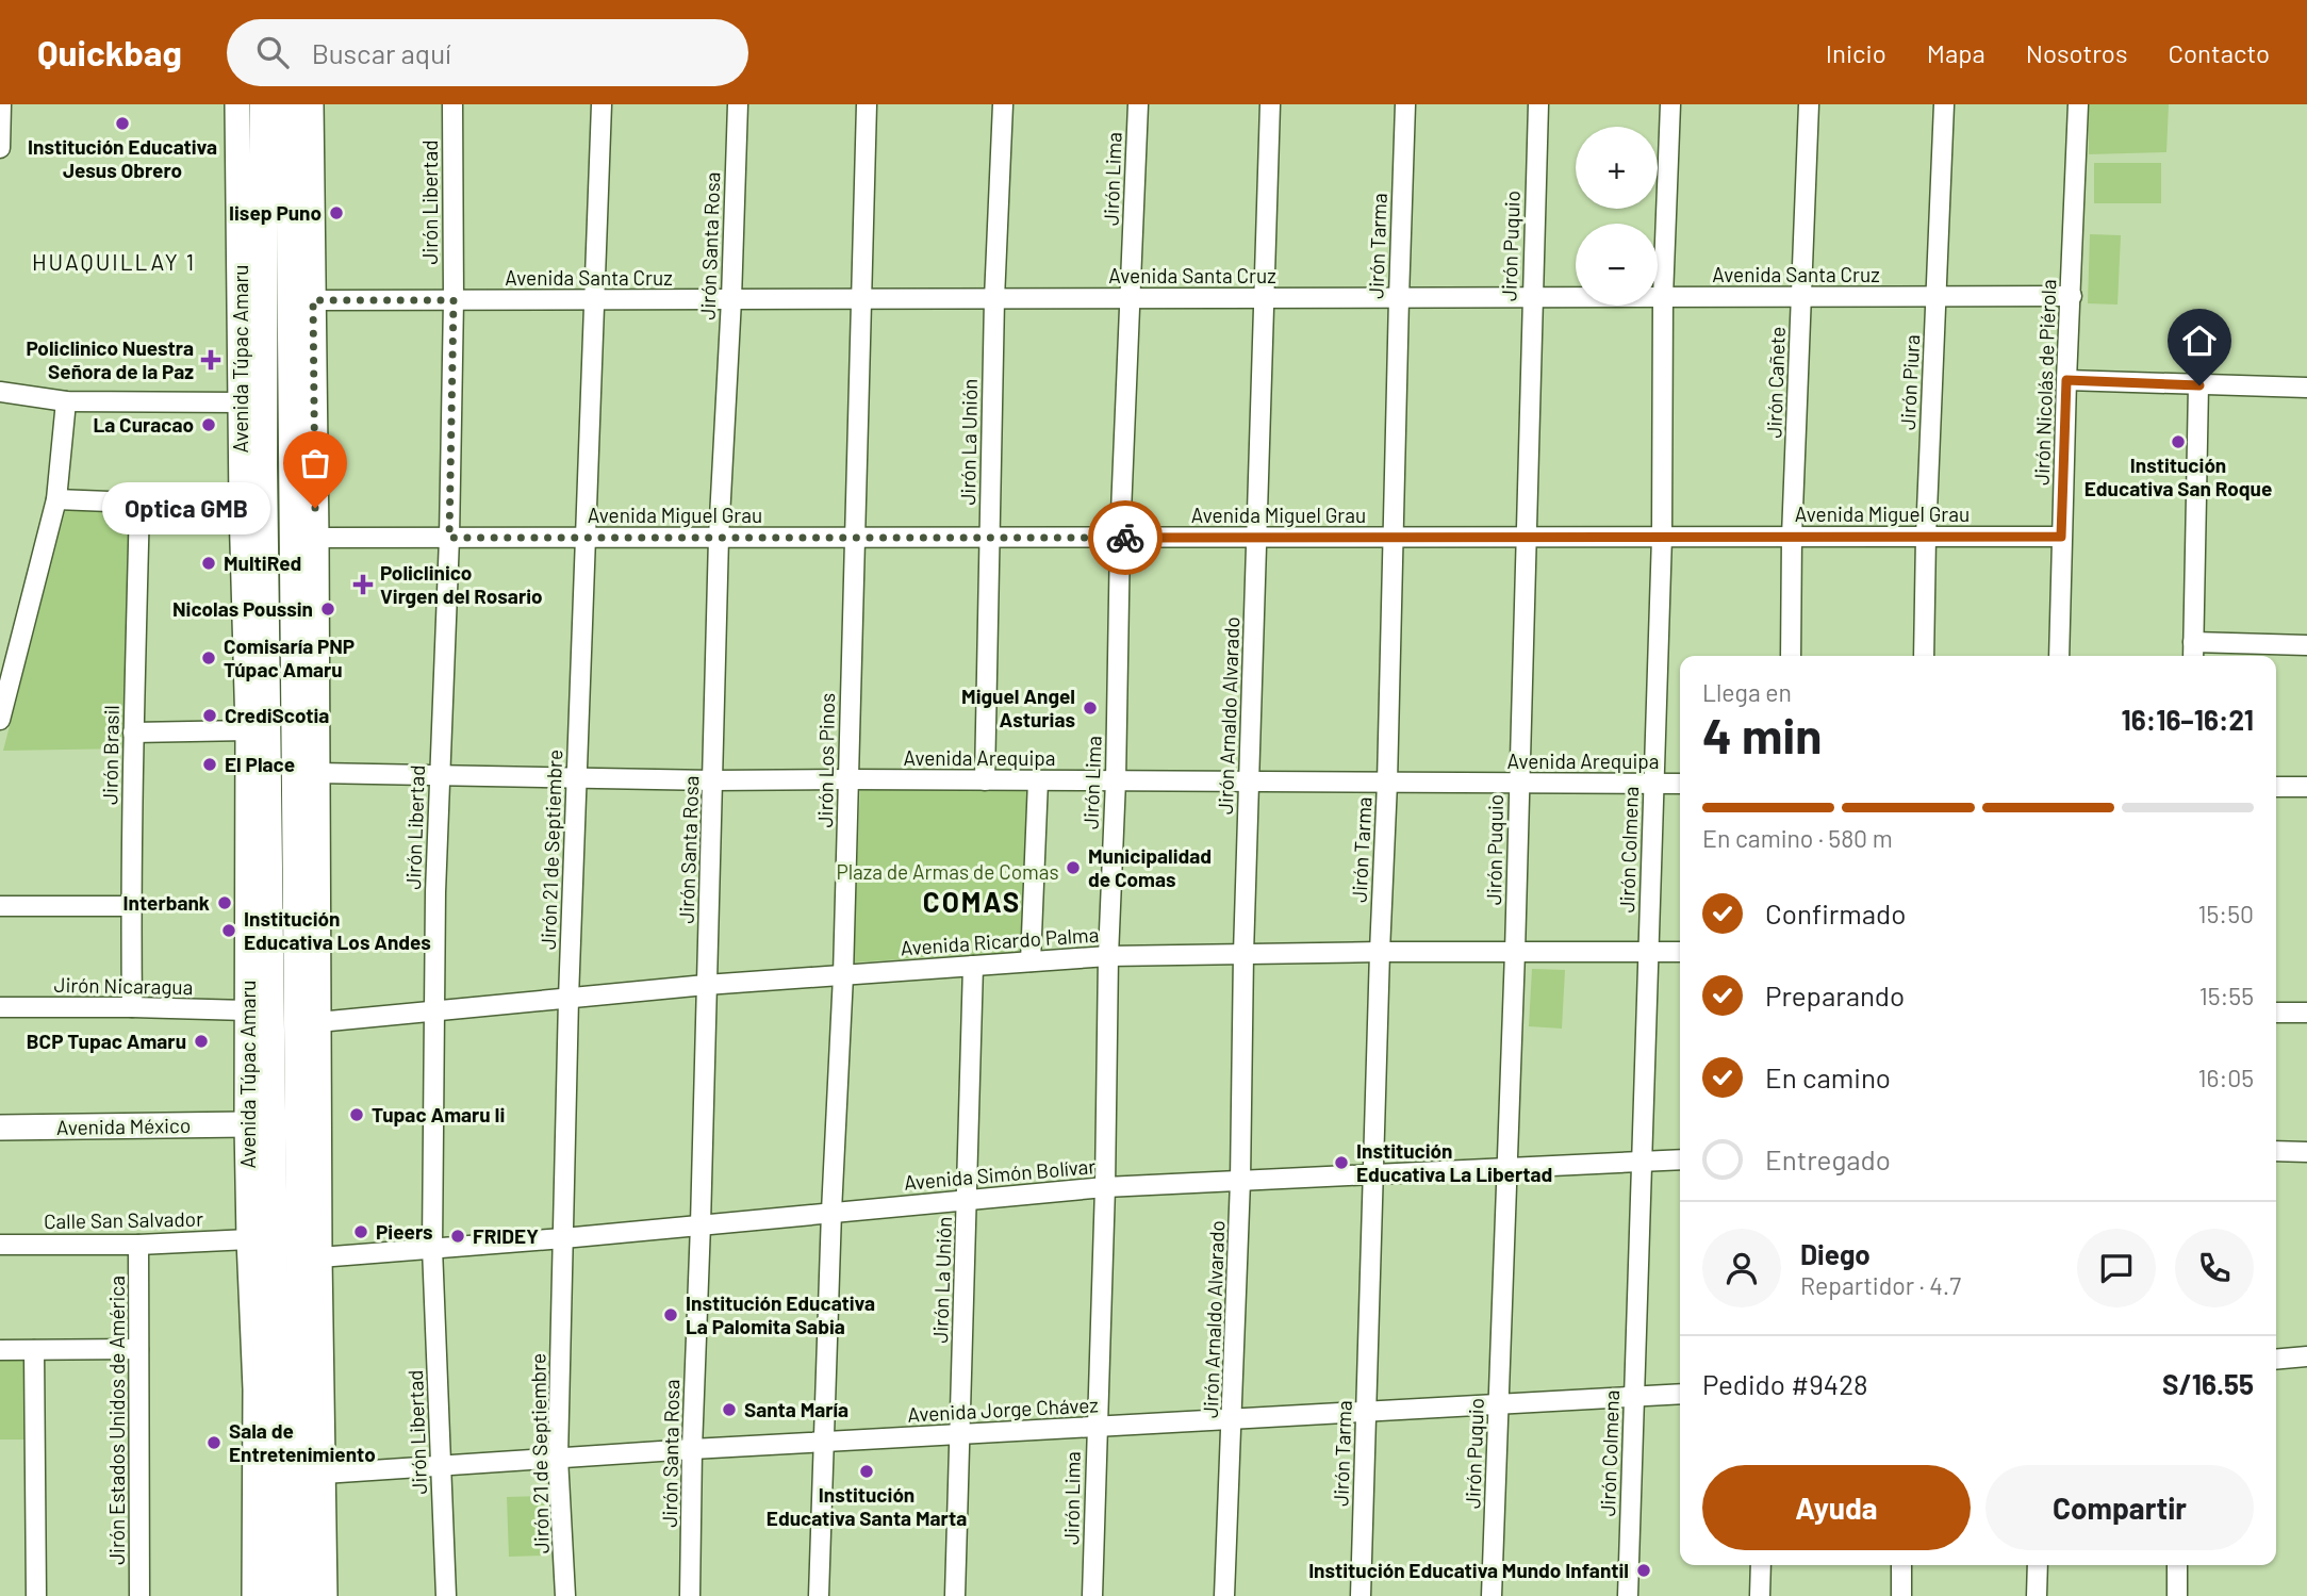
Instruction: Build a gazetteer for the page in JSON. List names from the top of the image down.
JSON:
{
  "streets": {
    "highway": ["Avenida Túpac Amaru"],
    "main road": ["Avenida México"],
    "street": [
      "Jirón Lima",
      "Jirón Libertad",
      "Jirón Santa Rosa",
      "Jirón Tarma",
      "Jirón Puquio",
      "Avenida Santa Cruz",
      "Jirón Cañete",
      "Jirón Piura",
      "Jirón Nicolás de Piérola",
      "Jirón La Unión",
      "Avenida Miguel Grau",
      "Jirón Arnaldo Alvarado",
      "Jirón Brasil",
      "Avenida Arequipa",
      "Jirón Los Pinos",
      "Jirón 21 de Septiembre",
      "Jirón Colmena",
      "Avenida Ricardo Palma",
      "Jirón Nicaragua",
      "Avenida Simón Bolívar",
      "Calle San Salvador",
      "Avenida Jorge Chávez",
      "Jirón Estados Unidos de América"
    ]
  },
  "crossings": [
    ["Jirón Lima", "Avenida Santa Cruz"],
    ["Jirón Lima", "Avenida Miguel Grau"],
    ["Jirón Lima", "Avenida Arequipa"],
    ["Jirón Lima", "Avenida Ricardo Palma"],
    ["Jirón Lima", "Avenida Simón Bolívar"],
    ["Jirón Lima", "Avenida Jorge Chávez"],
    ["Jirón Libertad", "Avenida Santa Cruz"],
    ["Jirón Libertad", "Avenida Miguel Grau"],
    ["Jirón Libertad", "Avenida Arequipa"],
    ["Jirón Libertad", "Avenida Ricardo Palma"],
    ["Jirón Libertad", "Avenida Simón Bolívar"],
    ["Jirón Libertad", "Avenida Jorge Chávez"],
    ["Jirón Santa Rosa", "Avenida Santa Cruz"],
    ["Jirón Santa Rosa", "Avenida Miguel Grau"],
    ["Jirón Santa Rosa", "Avenida Arequipa"],
    ["Jirón Santa Rosa", "Avenida Ricardo Palma"],
    ["Jirón Santa Rosa", "Avenida Simón Bolívar"],
    ["Jirón Santa Rosa", "Avenida Jorge Chávez"],
    ["Jirón Tarma", "Avenida Santa Cruz"],
    ["Jirón Tarma", "Avenida Miguel Grau"],
    ["Jirón Tarma", "Avenida Arequipa"],
    ["Jirón Tarma", "Avenida Ricardo Palma"],
    ["Jirón Tarma", "Avenida Simón Bolívar"],
    ["Jirón Tarma", "Avenida Jorge Chávez"],
    ["Jirón Puquio", "Avenida Santa Cruz"],
    ["Jirón Puquio", "Avenida Miguel Grau"],
    ["Jirón Puquio", "Avenida Arequipa"],
    ["Jirón Puquio", "Avenida Ricardo Palma"],
    ["Jirón Puquio", "Avenida Simón Bolívar"],
    ["Jirón Puquio", "Avenida Jorge Chávez"],
    ["Avenida Santa Cruz", "Jirón Cañete"],
    ["Avenida Santa Cruz", "Jirón Piura"],
    ["Avenida Santa Cruz", "Jirón Nicolás de Piérola"],
    ["Avenida Santa Cruz", "Jirón La Unión"],
    ["Avenida Santa Cruz", "Jirón Arnaldo Alvarado"],
    ["Avenida Santa Cruz", "Jirón Los Pinos"],
    ["Avenida Santa Cruz", "Jirón 21 de Septiembre"],
    ["Avenida Santa Cruz", "Jirón Colmena"],
    ["Avenida Túpac Amaru", "Jirón Nicaragua"],
    ["Avenida Túpac Amaru", "Avenida México"],
    ["Avenida Túpac Amaru", "Calle San Salvador"],
    ["Jirón Cañete", "Avenida Miguel Grau"],
    ["Jirón Piura", "Avenida Miguel Grau"],
    ["Jirón Nicolás de Piérola", "Avenida Miguel Grau"],
    ["Jirón La Unión", "Avenida Miguel Grau"],
    ["Jirón La Unión", "Avenida Arequipa"],
    ["Jirón La Unión", "Avenida Ricardo Palma"],
    ["Jirón La Unión", "Avenida Simón Bolívar"],
    ["Jirón La Unión", "Avenida Jorge Chávez"],
    ["Avenida Miguel Grau", "Jirón Arnaldo Alvarado"],
    ["Avenida Miguel Grau", "Jirón Los Pinos"],
    ["Avenida Miguel Grau", "Jirón 21 de Septiembre"],
    ["Avenida Miguel Grau", "Jirón Colmena"],
    ["Jirón Arnaldo Alvarado", "Avenida Arequipa"],
    ["Jirón Arnaldo Alvarado", "Avenida Ricardo Palma"],
    ["Jirón Arnaldo Alvarado", "Avenida Simón Bolívar"],
    ["Jirón Arnaldo Alvarado", "Avenida Jorge Chávez"],
    ["Jirón Brasil", "Jirón Nicaragua"],
    ["Avenida Arequipa", "Jirón Los Pinos"],
    ["Avenida Arequipa", "Jirón 21 de Septiembre"],
    ["Avenida Arequipa", "Jirón Colmena"],
    ["Jirón Los Pinos", "Avenida Ricardo Palma"],
    ["Jirón Los Pinos", "Avenida Simón Bolívar"],
    ["Jirón Los Pinos", "Avenida Jorge Chávez"],
    ["Jirón 21 de Septiembre", "Avenida Ricardo Palma"],
    ["Jirón 21 de Septiembre", "Avenida Simón Bolívar"],
    ["Jirón 21 de Septiembre", "Avenida Jorge Chávez"],
    ["Jirón Colmena", "Avenida Ricardo Palma"],
    ["Jirón Colmena", "Avenida Simón Bolívar"],
    ["Jirón Colmena", "Avenida Jorge Chávez"],
    ["Calle San Salvador", "Jirón Estados Unidos de América"]
  ],
  "districts": ["HUAQUILLAY 1", "COMAS"],
  "parks": ["Plaza de Armas de Comas"],
  "places": {
    "other": [
      "Institución Educativa Jesus Obrero",
      "Iisep Puno",
      "La Curacao",
      "Institución Educativa San Roque",
      "Optica GMB",
      "MultiRed",
      "Nicolas Poussin",
      "Comisaría PNP Túpac Amaru",
      "Miguel Angel Asturias",
      "CrediScotia",
      "El Place",
      "Municipalidad de Comas",
      "Interbank",
      "Institución Educativa Los Andes",
      "BCP Tupac Amaru",
      "Tupac Amaru Ii",
      "Institución Educativa La Libertad",
      "Pieers",
      "FRIDEY",
      "Institución Educativa La Palomita Sabia",
      "Santa María",
      "Sala de Entretenimiento",
      "Institución Educativa Santa Marta",
      "Institución Educativa Mundo Infantil"
    ],
    "health": ["Policlinico Nuestra Señora de la Paz", "Policlinico Virgen del Rosario"]
  },
  "page": {
    "header": "Quickbag",
    "search": "Buscar aquí",
    "nav": [
      "Inicio",
      "Mapa",
      "Nosotros",
      "Contacto"
    ],
    "map_buttons": ["+", "−"],
    "bubble": "Optica GMB",
    "heading": ["4 min", "Llega en", "16:16–16:21"],
    "panel": [
      "Diego",
      "Repartidor · 4.7",
      "Pedido #9428",
      "S/16.55"
    ],
    "bar": "En camino · 580 m",
    "list": [
      ["Confirmado", "15:50"],
      ["Preparando", "15:55"],
      ["En camino", "16:05"],
      "Entregado"
    ],
    "buttons": ["Ayuda", "Compartir"]
  }
}
